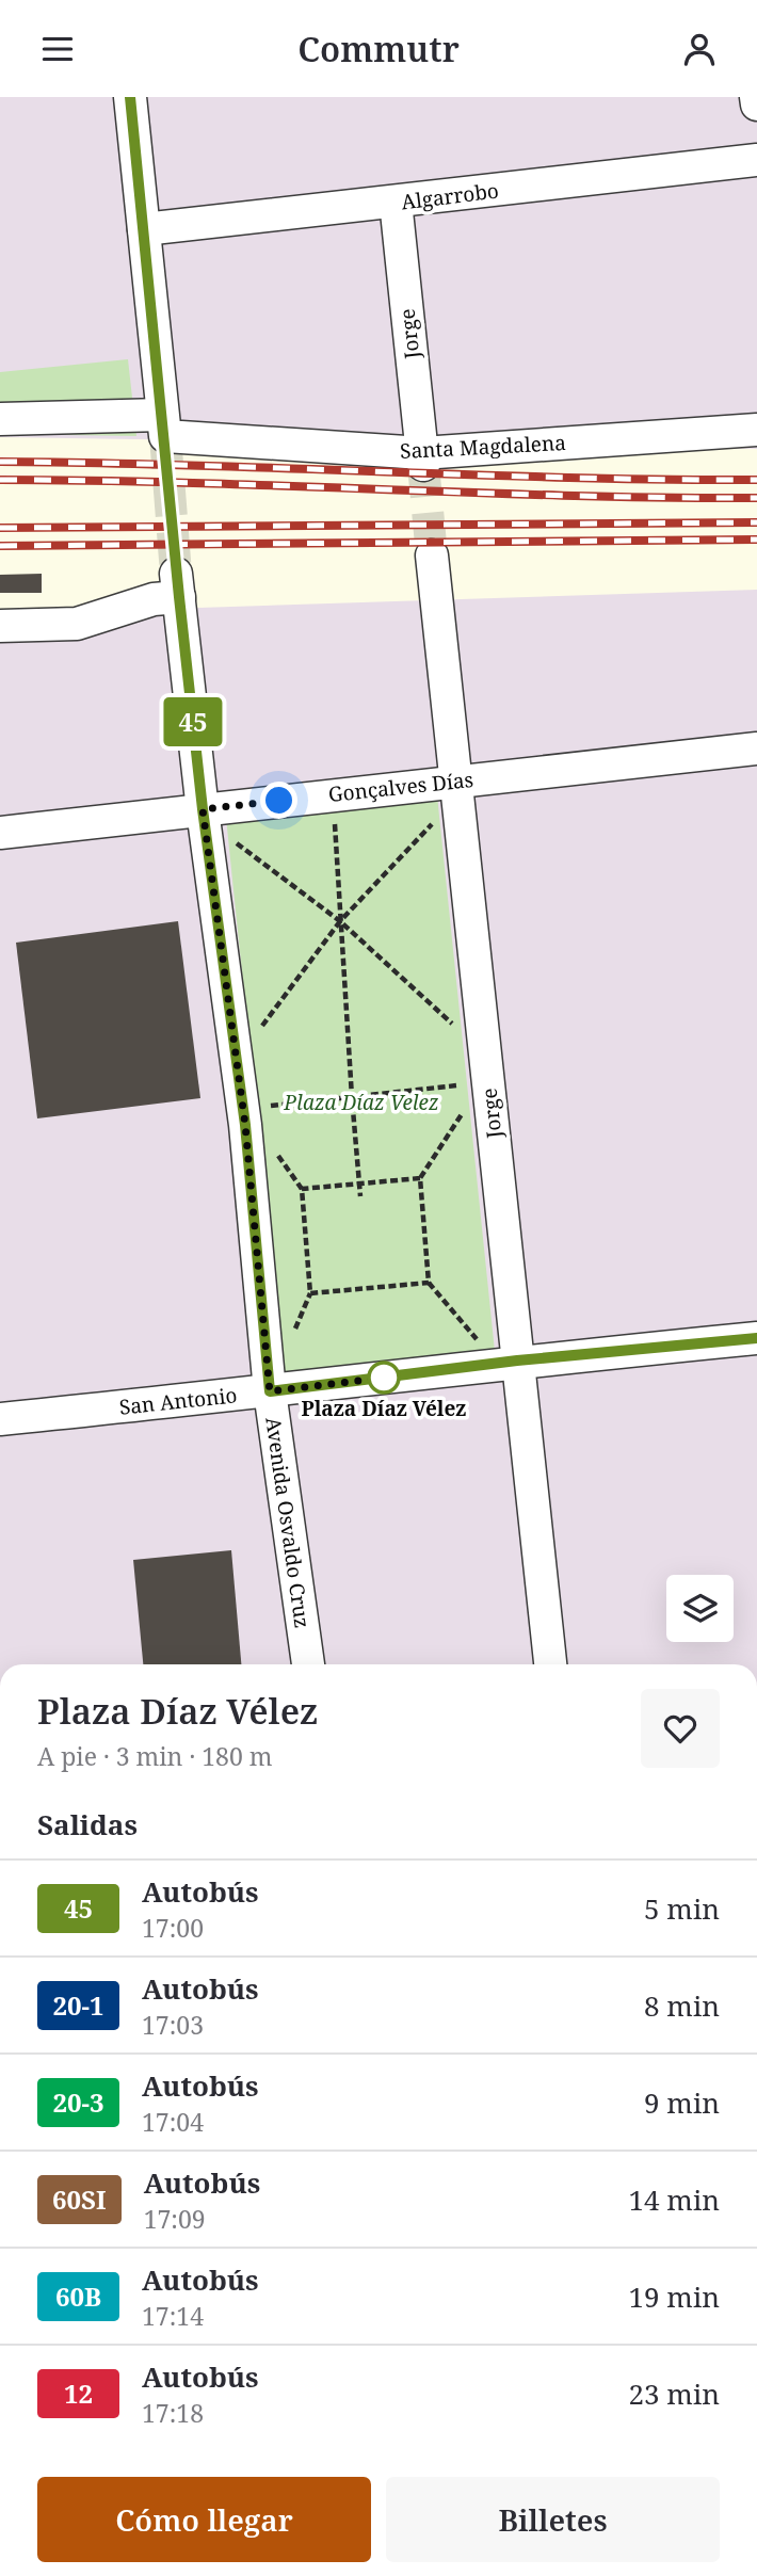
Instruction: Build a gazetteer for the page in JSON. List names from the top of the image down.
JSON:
{
  "streets": {
    "street": [
      "Algarrobo",
      "Jorge",
      "Santa Magdalena",
      "Gonçalves Días",
      "San Antonio",
      "Avenida Osvaldo Cruz"
    ]
  },
  "crossings": [
    ["Algarrobo", "Jorge"],
    ["Jorge", "Santa Magdalena"],
    ["Jorge", "Gonçalves Días"],
    ["Jorge", "San Antonio"],
    ["Gonçalves Días", "Avenida Osvaldo Cruz"],
    ["San Antonio", "Avenida Osvaldo Cruz"]
  ],
  "parks": ["Plaza Díaz Velez"],
  "places": ["Plaza Díaz Vélez"],
  "lines": ["bus line 45"],
  "page": {
    "header": "Commutr",
    "on_map": "45",
    "heading": [
      ["Plaza Díaz Vélez", "A pie · 3 min · 180 m"],
      "Salidas"
    ],
    "list": [
      {
        "mark": "45",
        "name": "Autobús",
        "note": "17:00",
        "value": "5 min"
      },
      {
        "mark": "20-1",
        "name": "Autobús",
        "note": "17:03",
        "value": "8 min"
      },
      {
        "mark": "20-3",
        "name": "Autobús",
        "note": "17:04",
        "value": "9 min"
      },
      {
        "mark": "60SI",
        "name": "Autobús",
        "note": "17:09",
        "value": "14 min"
      },
      {
        "mark": "60B",
        "name": "Autobús",
        "note": "17:14",
        "value": "19 min"
      },
      {
        "mark": "12",
        "name": "Autobús",
        "note": "17:18",
        "value": "23 min"
      }
    ],
    "buttons": ["Cómo llegar", "Billetes"]
  }
}
